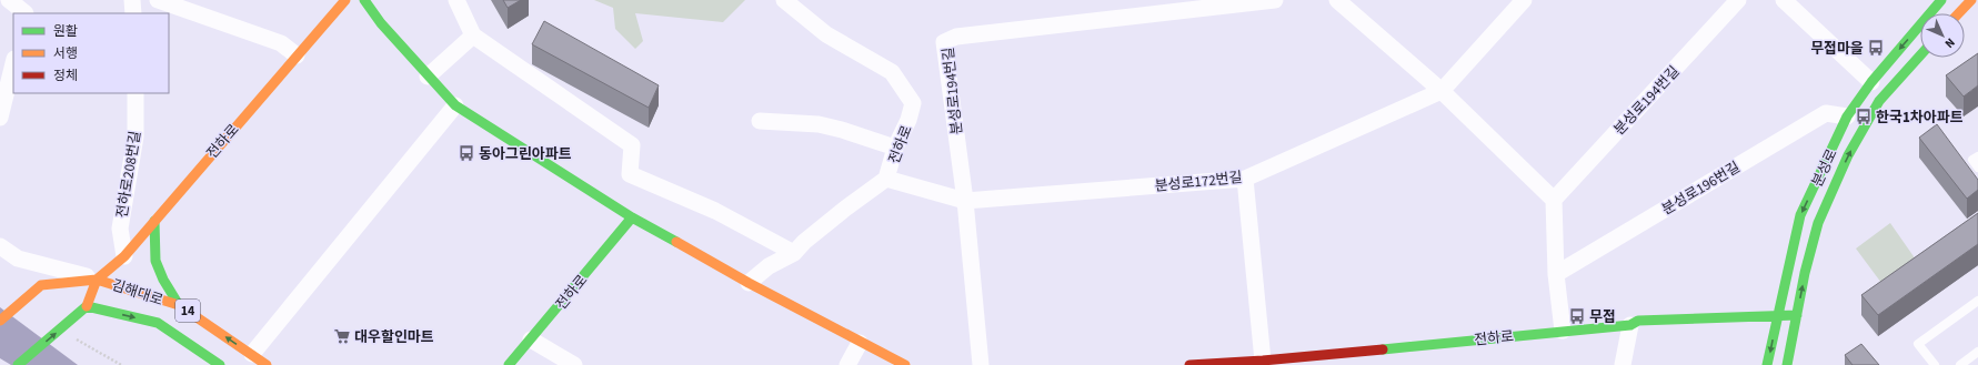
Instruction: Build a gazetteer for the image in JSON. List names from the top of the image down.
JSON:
{
  "streets": {
    "main road": [
      "전하로",
      "분성로",
      "김해대로",
      "14"
    ],
    "street": [
      "분성로194번길",
      "전하로208번길",
      "분성로172번길",
      "분성로196번길"
    ]
  },
  "crossings": [
    ["분성로194번길", "분성로172번길"],
    ["전하로", "분성로"],
    ["전하로", "전하로208번길"],
    ["전하로", "김해대로"],
    ["전하로", "14"],
    ["분성로", "분성로196번길"],
    ["김해대로", "14"]
  ],
  "places": {
    "bus stop": [
      "무접마을",
      "한국1차아파트",
      "동아그린아파트",
      "무접"
    ],
    "supermarket": ["대우할인마트"]
  },
  "legend": ["원활", "서행", "정체"],
  "north": "bottom right"
}
